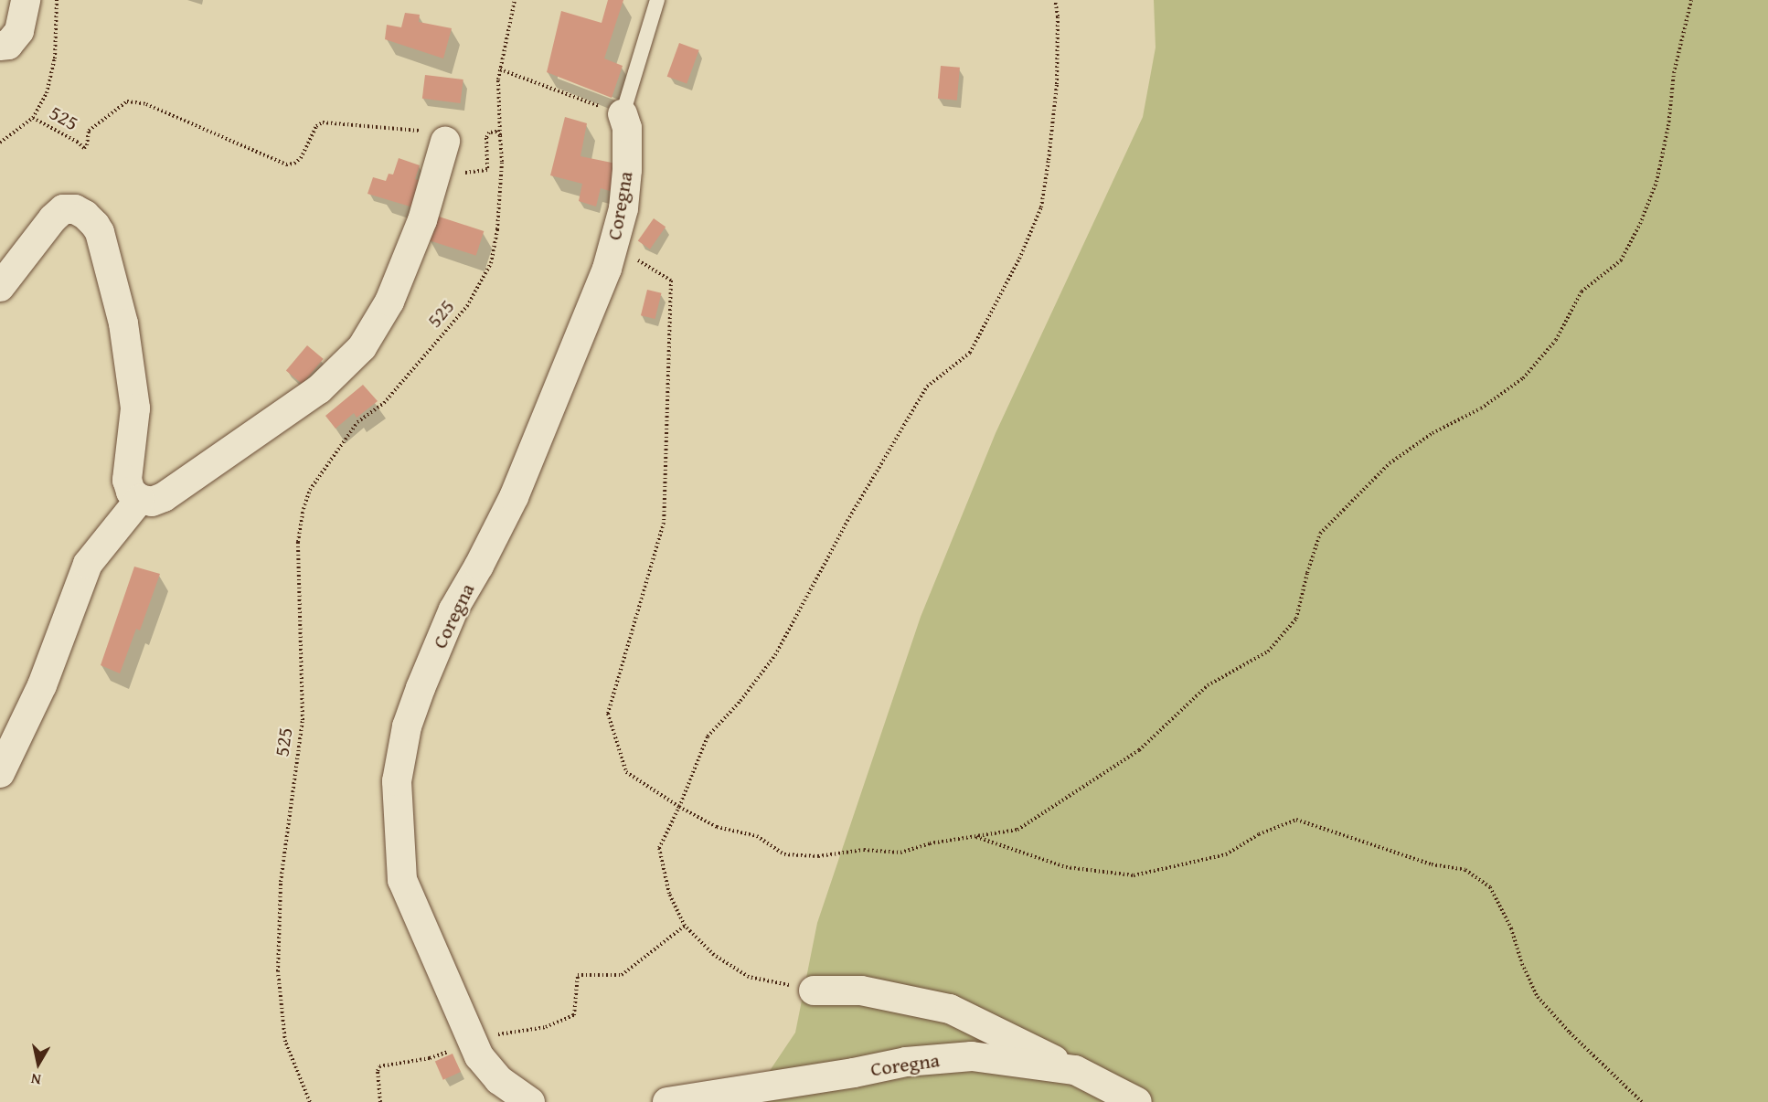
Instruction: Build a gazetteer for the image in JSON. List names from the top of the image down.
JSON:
{
  "streets": {
    "street": ["Coregna"],
    "path": ["525"]
  },
  "north": "bottom"
}
